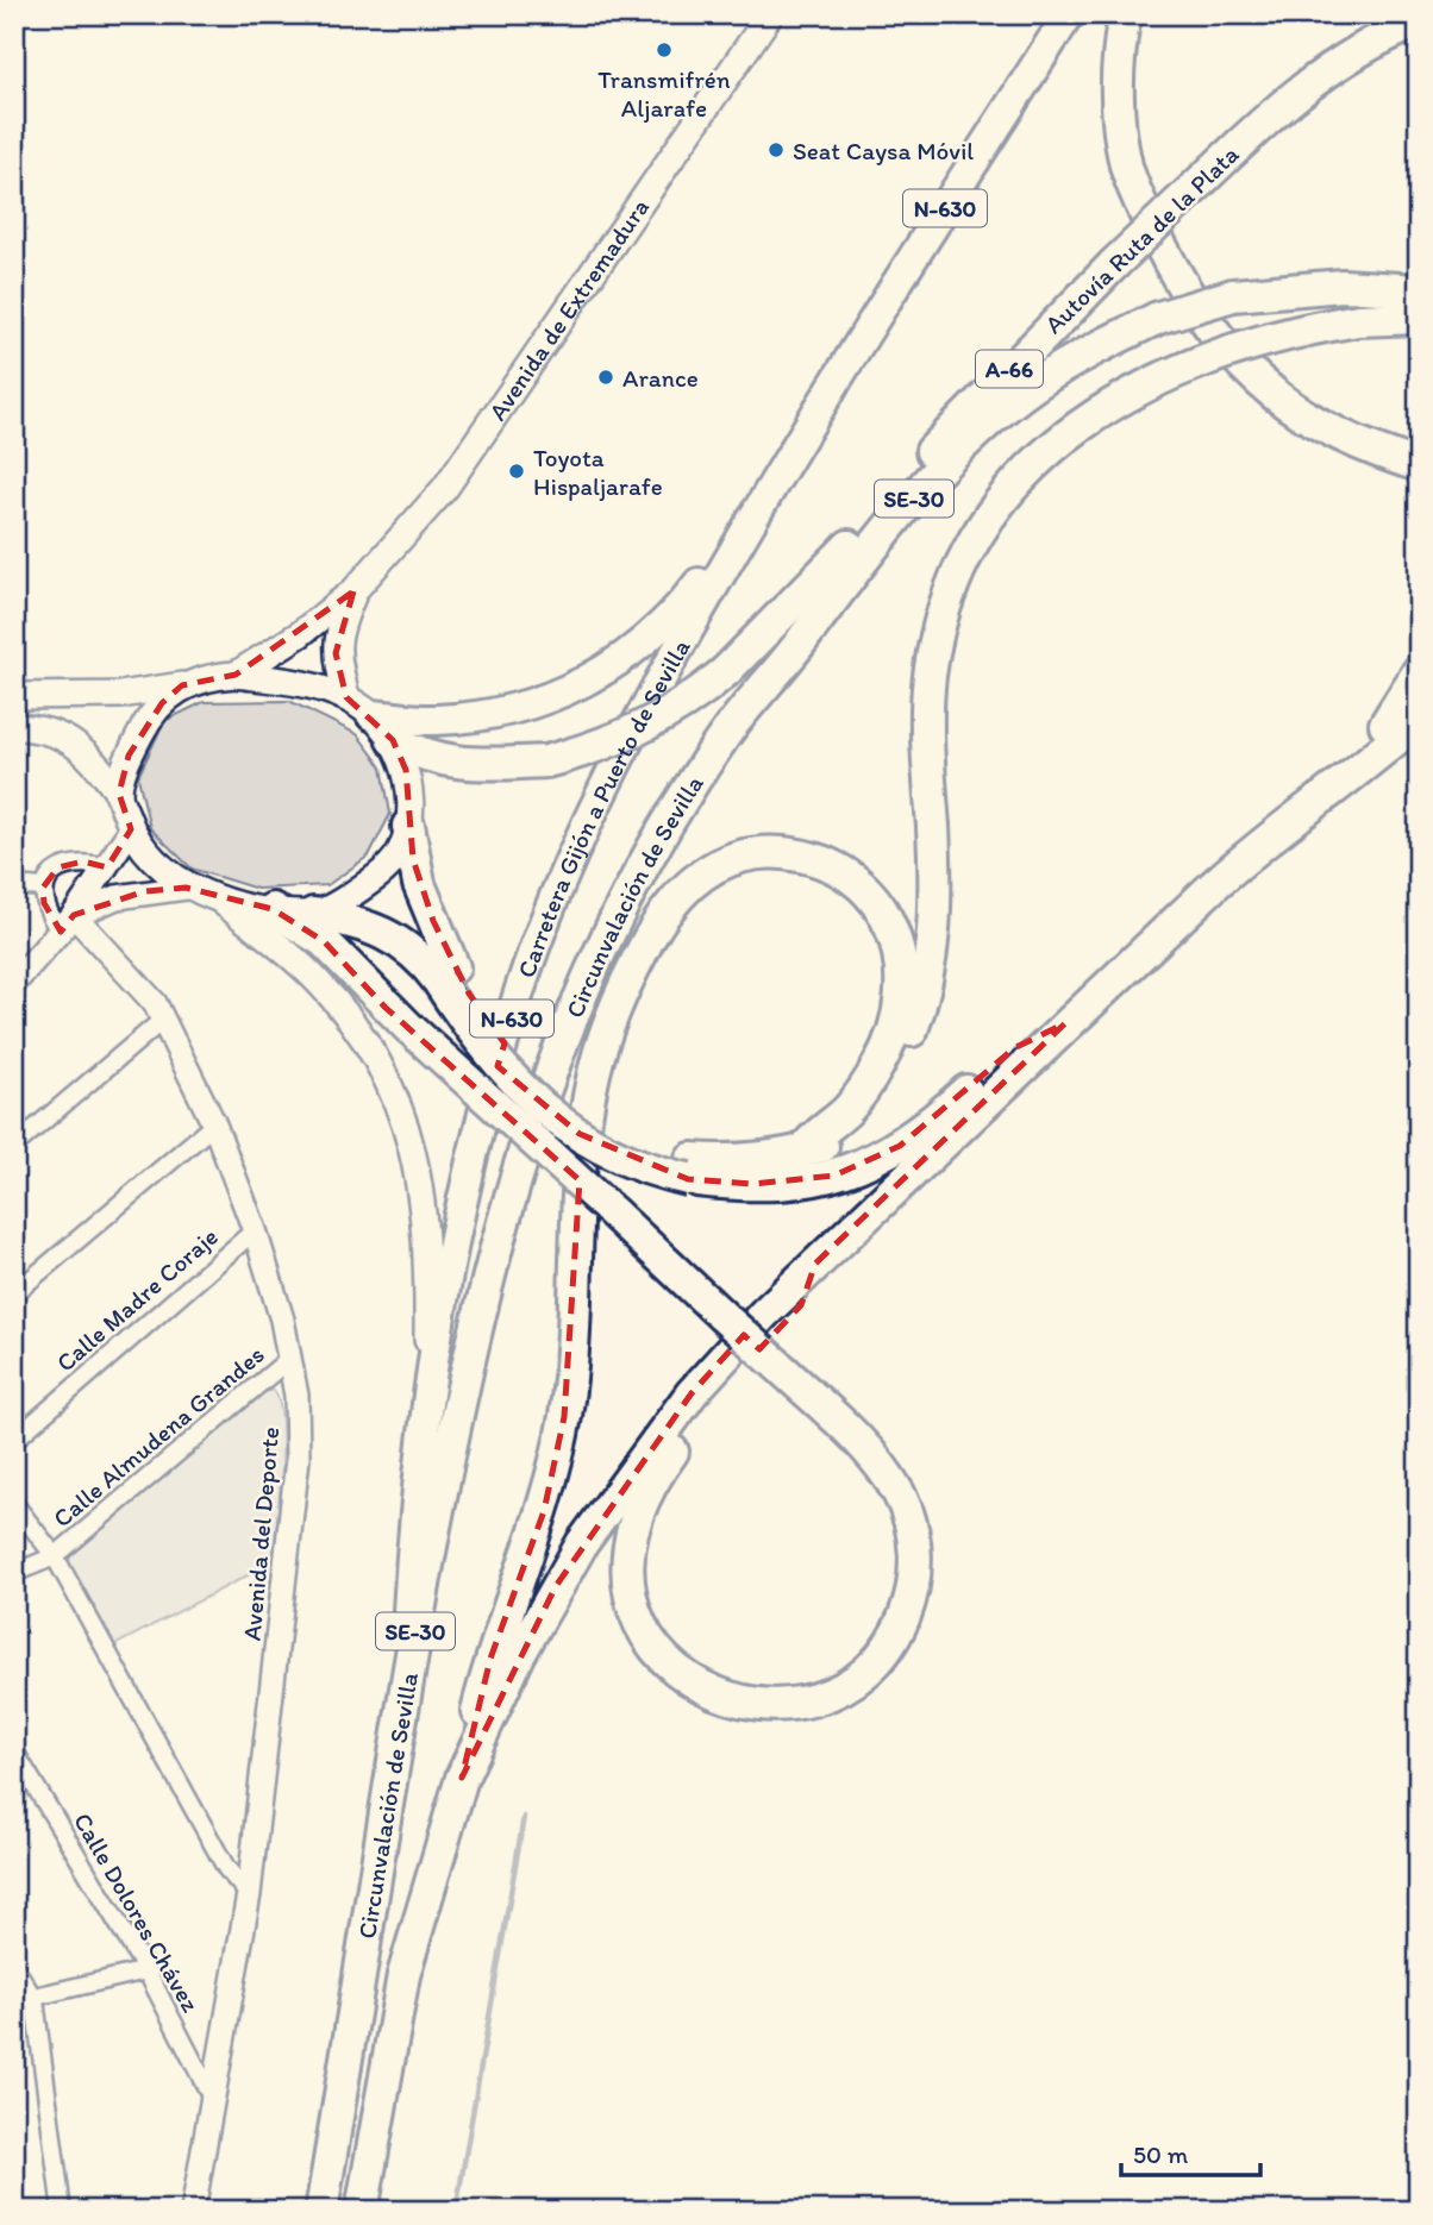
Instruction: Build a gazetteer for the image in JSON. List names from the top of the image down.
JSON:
{
  "streets": {
    "highway": [
      "N-630",
      "Autovía Ruta de la Plata",
      "A-66",
      "SE-30",
      "Carretera Gijón a Puerto de Sevilla",
      "Circunvalación de Sevilla"
    ],
    "main road": ["Avenida de Extremadura"],
    "street": [
      "Calle Madre Coraje",
      "Calle Almudena Grandes",
      "Avenida del Deporte",
      "Calle Dolores Chávez"
    ]
  },
  "crossings": [
    ["Autovía Ruta de la Plata", "Circunvalación de Sevilla"],
    ["Carretera Gijón a Puerto de Sevilla", "Circunvalación de Sevilla"],
    ["Calle Madre Coraje", "Avenida del Deporte"],
    ["Calle Almudena Grandes", "Avenida del Deporte"],
    ["Avenida del Deporte", "Calle Dolores Chávez"]
  ],
  "places": [
    "Transmifrén Aljarafe",
    "Seat Caysa Móvil",
    "Arance",
    "Toyota Hispaljarafe"
  ],
  "scale_bar": "50 m"
}
